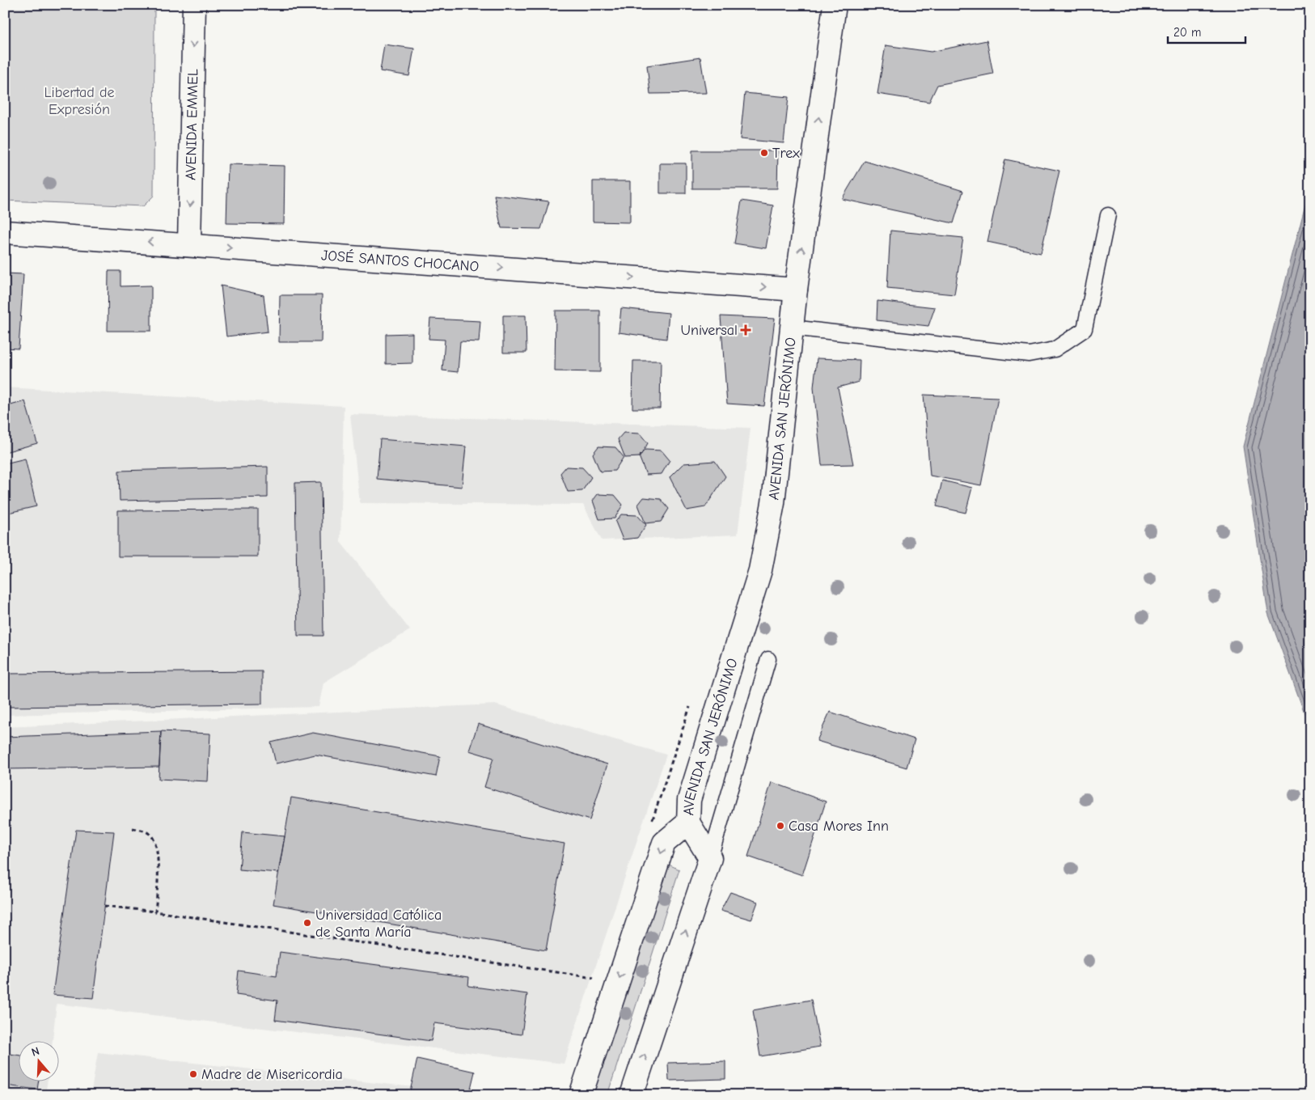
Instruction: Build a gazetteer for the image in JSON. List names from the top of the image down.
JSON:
{
  "streets": {
    "street": ["AVENIDA EMMEL", "JOSÉ SANTOS CHOCANO", "AVENIDA SAN JERÓNIMO"]
  },
  "crossings": [
    ["AVENIDA EMMEL", "JOSÉ SANTOS CHOCANO"],
    ["JOSÉ SANTOS CHOCANO", "AVENIDA SAN JERÓNIMO"]
  ],
  "one_way": ["AVENIDA EMMEL"],
  "parks": ["Libertad de Expresión"],
  "places": {
    "other": [
      "Trex",
      "Casa Mores Inn",
      "Universidad Católica de Santa María",
      "Madre de Misericordia"
    ],
    "health": ["Universal"]
  },
  "scale_bar": "20 m",
  "north": "top"
}
